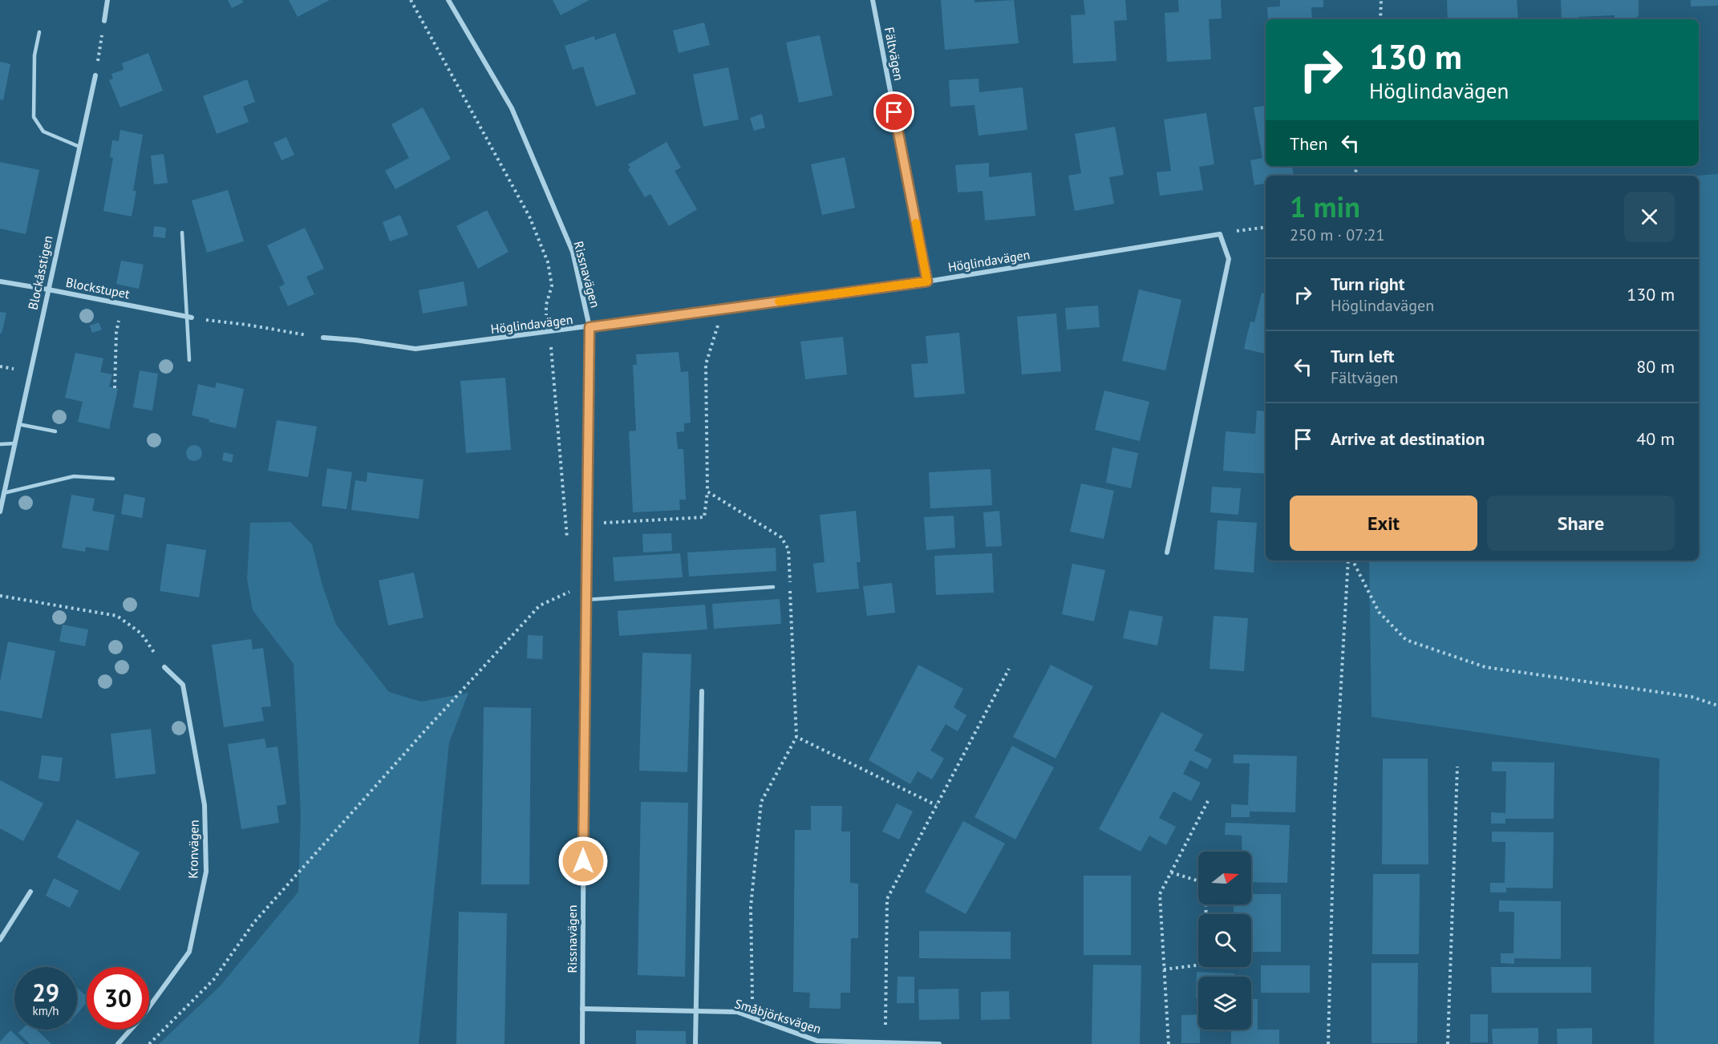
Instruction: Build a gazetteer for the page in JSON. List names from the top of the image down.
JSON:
{
  "streets": {
    "street": [
      "Fältvägen",
      "Höglindavägen",
      "Blockåsstigen",
      "Rissnavägen",
      "Blockstupet",
      "Kronvägen",
      "Småbjörksvägen"
    ]
  },
  "crossings": [
    ["Fältvägen", "Höglindavägen"],
    ["Höglindavägen", "Rissnavägen"],
    ["Blockåsstigen", "Blockstupet"],
    ["Rissnavägen", "Småbjörksvägen"]
  ],
  "north": "right",
  "page": {
    "turn": ["130 m", "Höglindavägen"],
    "then": "Then",
    "heading": ["1 min", "250 m · 07:21"],
    "list": [
      {
        "name": "Turn right",
        "note": "Höglindavägen",
        "value": "130 m"
      },
      {
        "name": "Turn left",
        "note": "Fältvägen",
        "value": "80 m"
      },
      {
        "name": "Arrive at destination",
        "value": "40 m"
      }
    ],
    "buttons": ["Exit", "Share"],
    "speed": "29 km/h",
    "limit": "30"
  }
}
